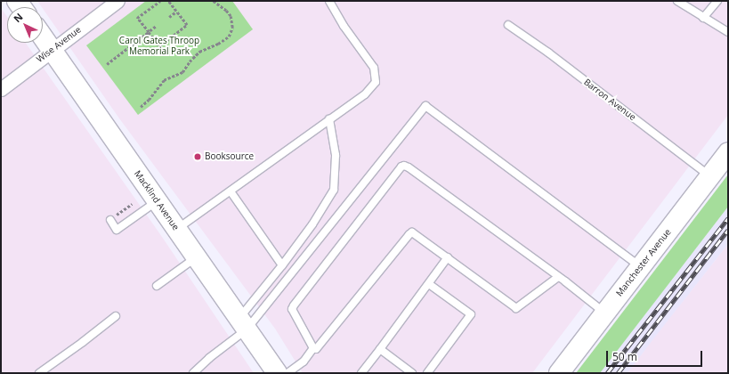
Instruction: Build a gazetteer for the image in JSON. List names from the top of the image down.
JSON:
{
  "streets": {
    "street": ["Wise Avenue", "Macklind Avenue", "Manchester Avenue"],
    "lane": ["Barron Avenue"]
  },
  "crossings": [
    ["Wise Avenue", "Macklind Avenue"],
    ["Barron Avenue", "Manchester Avenue"]
  ],
  "parks": ["Carol Gates Throop Memorial Park"],
  "places": ["Booksource"],
  "scale_bar": "50 m",
  "north": "top left"
}
